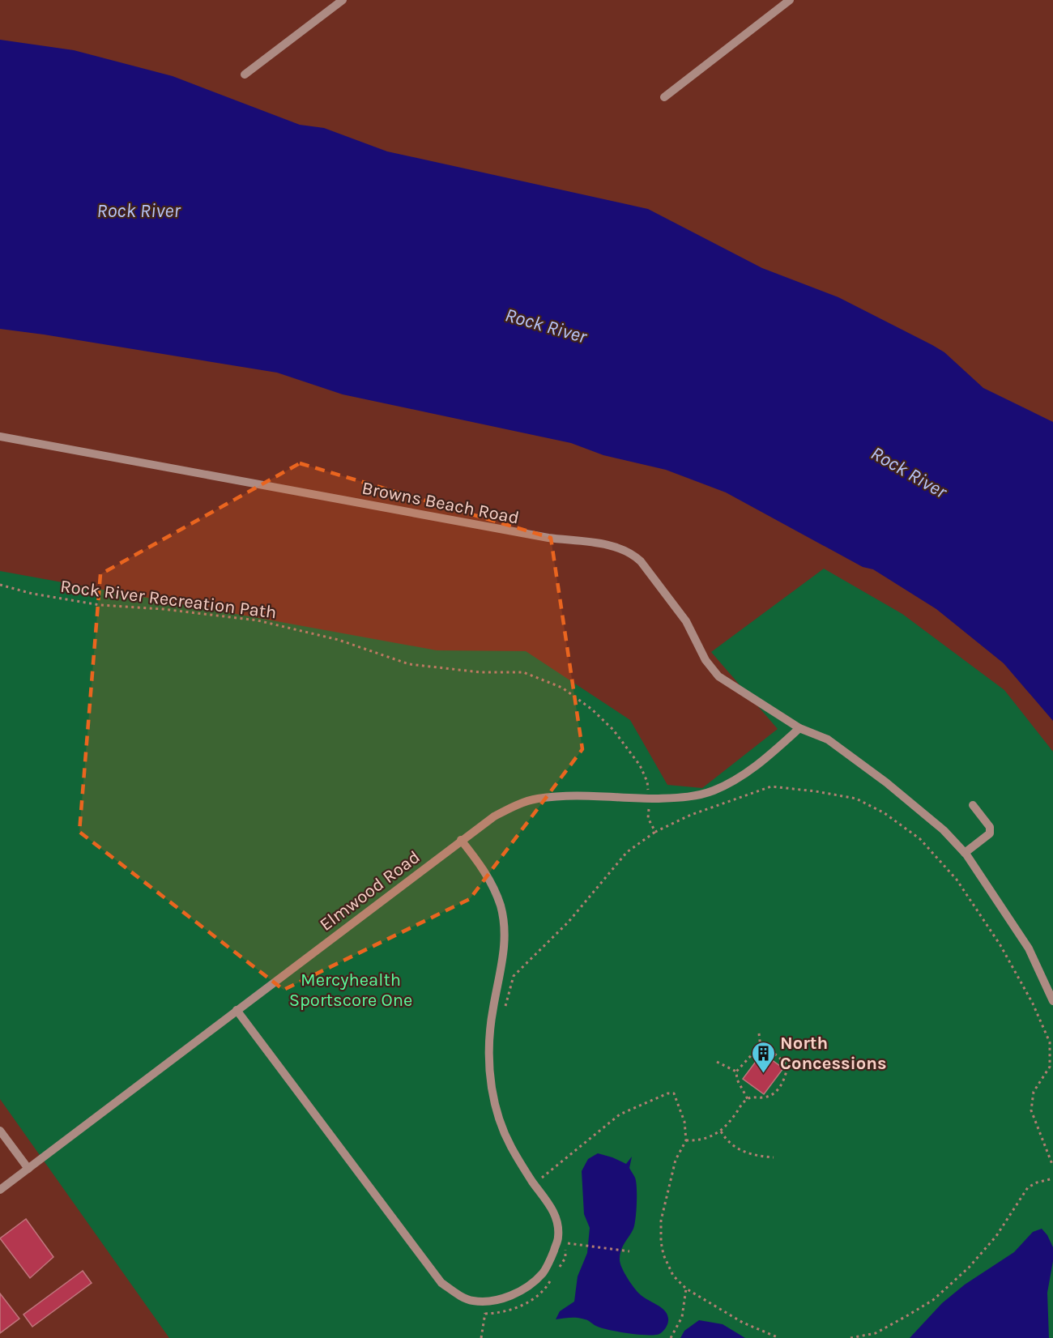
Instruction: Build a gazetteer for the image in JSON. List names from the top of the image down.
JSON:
{
  "streets": {
    "street": ["Browns Beach Road", "Elmwood Road"],
    "path": ["Rock River Recreation Path"]
  },
  "crossings": [
    ["Browns Beach Road", "Elmwood Road"],
    ["Rock River Recreation Path", "Elmwood Road"]
  ],
  "water": ["Rock River"],
  "parks": ["Mercyhealth Sportscore One"],
  "places": {
    "building": ["North Concessions"]
  }
}
